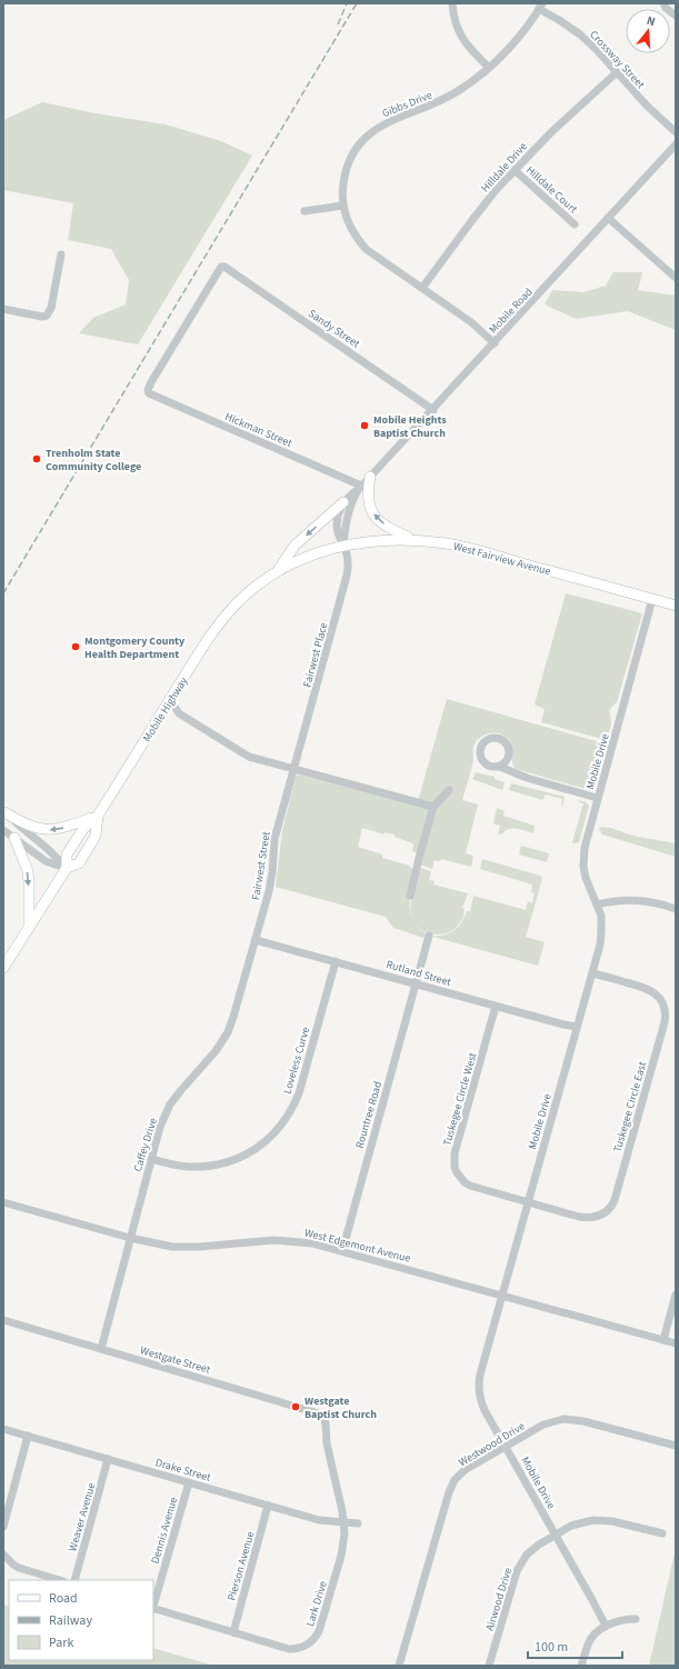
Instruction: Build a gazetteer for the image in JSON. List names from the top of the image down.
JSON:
{
  "streets": {
    "main road": ["West Fairview Avenue", "Mobile Highway"],
    "street": [
      "Crossway Street",
      "Gibbs Drive",
      "Hilldale Drive",
      "Hilldale Court",
      "Mobile Road",
      "Sandy Street",
      "Hickman Street",
      "Fairwest Place",
      "Mobile Drive",
      "Fairwest Street",
      "Rutland Street",
      "Loveless Curve",
      "Tuskegee Circle West",
      "Tuskegee Circle East",
      "Rountree Road",
      "Caffey Drive",
      "West Edgemont Avenue",
      "Westgate Street",
      "Westwood Drive",
      "Drake Street",
      "Weaver Avenue",
      "Dennis Avenue",
      "Pierson Avenue",
      "Airwood Drive",
      "Lark Drive"
    ]
  },
  "crossings": [
    ["Crossway Street", "Gibbs Drive"],
    ["Crossway Street", "Hilldale Drive"],
    ["Gibbs Drive", "Hilldale Drive"],
    ["Gibbs Drive", "Mobile Road"],
    ["Hilldale Drive", "Hilldale Court"],
    ["Mobile Road", "Sandy Street"],
    ["Mobile Road", "Hickman Street"],
    ["Mobile Road", "West Fairview Avenue"],
    ["Mobile Road", "Fairwest Place"],
    ["Sandy Street", "Hickman Street"],
    ["West Fairview Avenue", "Fairwest Place"],
    ["West Fairview Avenue", "Mobile Highway"],
    ["West Fairview Avenue", "Mobile Drive"],
    ["Fairwest Place", "Fairwest Street"],
    ["Mobile Drive", "Rutland Street"],
    ["Mobile Drive", "Tuskegee Circle West"],
    ["Mobile Drive", "Tuskegee Circle East"],
    ["Mobile Drive", "West Edgemont Avenue"],
    ["Mobile Drive", "Westwood Drive"],
    ["Mobile Drive", "Airwood Drive"],
    ["Fairwest Street", "Rutland Street"],
    ["Fairwest Street", "Caffey Drive"],
    ["Rutland Street", "Loveless Curve"],
    ["Rutland Street", "Tuskegee Circle West"],
    ["Rutland Street", "Rountree Road"],
    ["Rutland Street", "Caffey Drive"],
    ["Loveless Curve", "Caffey Drive"],
    ["Tuskegee Circle West", "Tuskegee Circle East"],
    ["Rountree Road", "West Edgemont Avenue"],
    ["Caffey Drive", "West Edgemont Avenue"],
    ["Caffey Drive", "Westgate Street"],
    ["Westgate Street", "Lark Drive"],
    ["Drake Street", "Weaver Avenue"],
    ["Drake Street", "Dennis Avenue"],
    ["Drake Street", "Pierson Avenue"],
    ["Drake Street", "Lark Drive"],
    ["Pierson Avenue", "Lark Drive"]
  ],
  "places": [
    "Mobile Heights Baptist Church",
    "Trenholm State Community College",
    "Montgomery County Health Department",
    "Westgate Baptist Church"
  ],
  "legend": ["Road", "Railway", "Park"],
  "scale_bar": "100 m",
  "north": "top"
}
